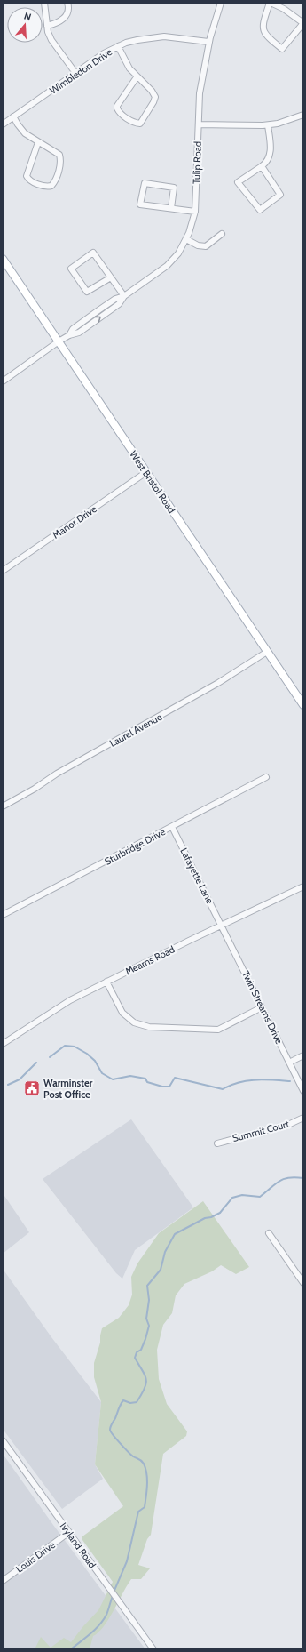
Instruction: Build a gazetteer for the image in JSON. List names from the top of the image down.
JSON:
{
  "streets": {
    "main road": ["West Bristol Road"],
    "street": [
      "Wimbledon Drive",
      "Tulip Road",
      "Manor Drive",
      "Laurel Avenue",
      "Sturbridge Drive",
      "Lafayette Lane",
      "Mearns Road",
      "Twin Streams Drive",
      "Summit Court",
      "Ivyland Road",
      "Louis Drive"
    ]
  },
  "crossings": [
    ["Wimbledon Drive", "Tulip Road"],
    ["Tulip Road", "West Bristol Road"],
    ["West Bristol Road", "Manor Drive"],
    ["West Bristol Road", "Laurel Avenue"],
    ["Sturbridge Drive", "Lafayette Lane"],
    ["Lafayette Lane", "Mearns Road"],
    ["Lafayette Lane", "Twin Streams Drive"],
    ["Mearns Road", "Twin Streams Drive"],
    ["Ivyland Road", "Louis Drive"]
  ],
  "places": {
    "public building": ["Warminster Post Office"]
  },
  "north": "top"
}
